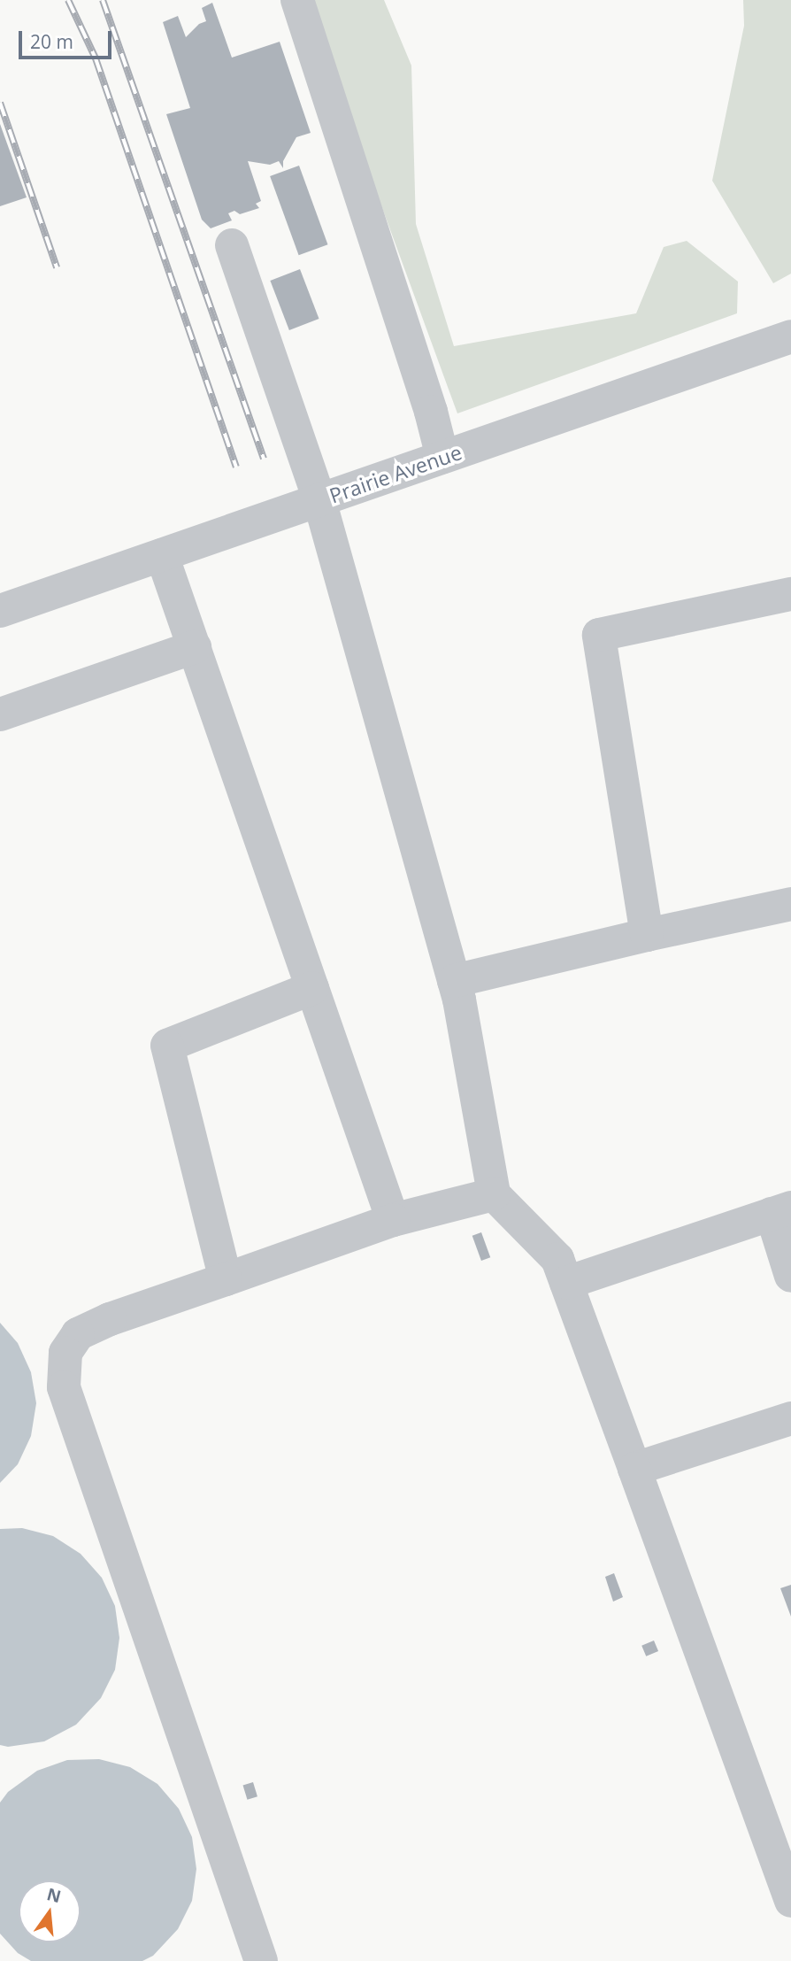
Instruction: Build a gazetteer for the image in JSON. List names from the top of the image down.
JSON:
{
  "streets": {
    "street": ["Prairie Avenue"]
  },
  "scale_bar": "20 m",
  "north": "top"
}
